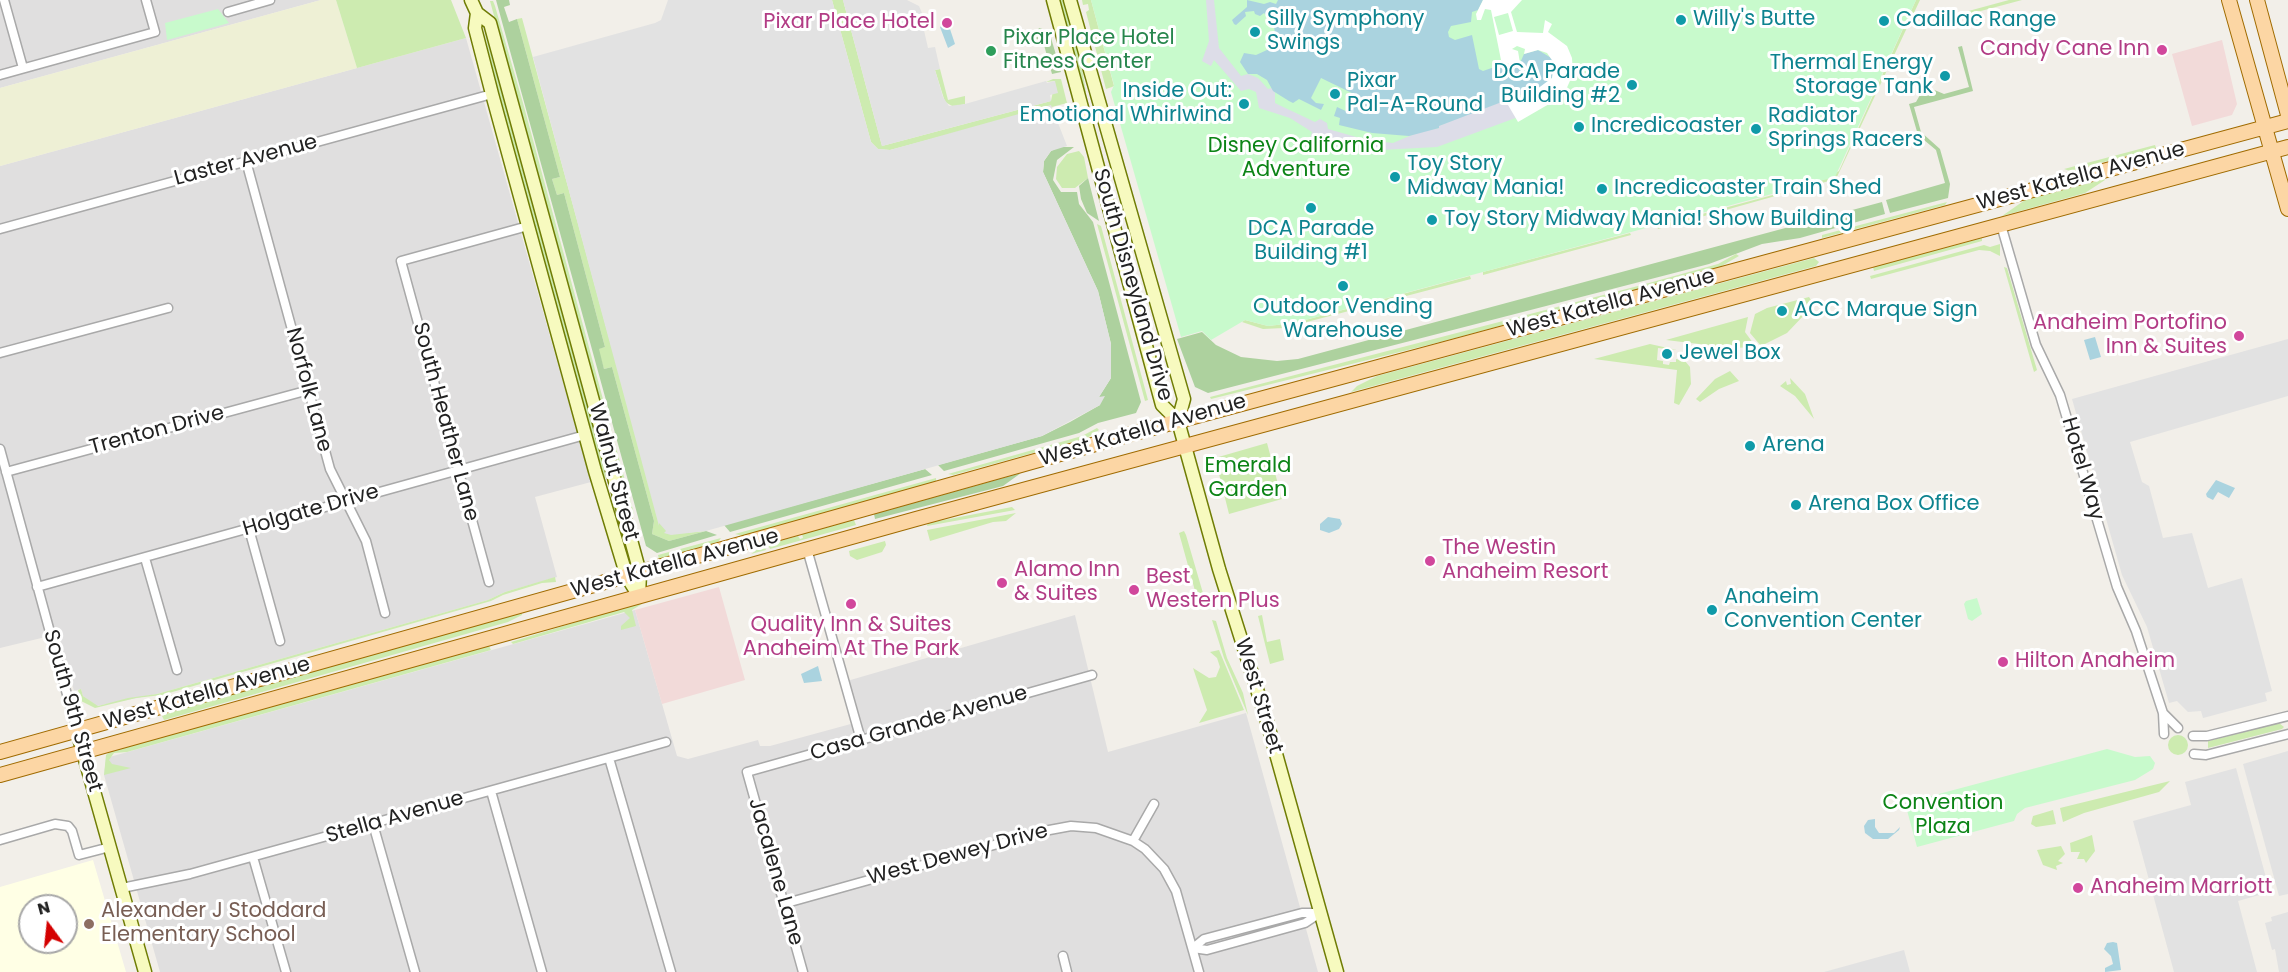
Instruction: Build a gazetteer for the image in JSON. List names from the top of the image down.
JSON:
{
  "streets": {
    "main road": [
      "West Katella Avenue",
      "South Disneyland Drive",
      "Walnut Street",
      "West Street",
      "South 9th Street"
    ],
    "street": [
      "Laster Avenue",
      "Norfolk Lane",
      "South Heather Lane",
      "Trenton Drive",
      "Hotel Way",
      "Holgate Drive",
      "Casa Grande Avenue",
      "Stella Avenue",
      "West Dewey Drive",
      "Jacalene Lane"
    ]
  },
  "crossings": [
    ["Laster Avenue", "Norfolk Lane"],
    ["Laster Avenue", "Walnut Street"],
    ["West Katella Avenue", "South Disneyland Drive"],
    ["West Katella Avenue", "Hotel Way"],
    ["West Katella Avenue", "Walnut Street"],
    ["West Katella Avenue", "West Street"],
    ["West Katella Avenue", "South 9th Street"],
    ["South Disneyland Drive", "West Street"],
    ["Norfolk Lane", "Trenton Drive"],
    ["Norfolk Lane", "Holgate Drive"],
    ["South Heather Lane", "Walnut Street"],
    ["South Heather Lane", "Holgate Drive"],
    ["Trenton Drive", "South 9th Street"],
    ["Walnut Street", "Holgate Drive"],
    ["Holgate Drive", "South 9th Street"],
    ["South 9th Street", "Stella Avenue"],
    ["Casa Grande Avenue", "Jacalene Lane"],
    ["West Dewey Drive", "Jacalene Lane"]
  ],
  "parks": ["Disney California Adventure", "Emerald Garden", "Convention Plaza"],
  "places": [
    "Willy's Butte",
    "Cadillac Range",
    "Pixar Place Hotel",
    "Silly Symphony Swings",
    "Candy Cane Inn",
    "Pixar Place Hotel Fitness Center",
    "Thermal Energy Storage Tank",
    "DCA Parade Building #2",
    "Pixar Pal-A-Round",
    "Inside Out: Emotional Whirlwind",
    "Incredicoaster",
    "Radiator Springs Racers",
    "Toy Story Midway Mania!",
    "Incredicoaster Train Shed",
    "DCA Parade Building #1",
    "Toy Story Midway Mania! Show Building",
    "Outdoor Vending Warehouse",
    "ACC Marque Sign",
    "Anaheim Portofino Inn & Suites",
    "Jewel Box",
    "Arena",
    "Arena Box Office",
    "The Westin Anaheim Resort",
    "Alamo Inn & Suites",
    "Best Western Plus",
    "Quality Inn & Suites Anaheim At The Park",
    "Anaheim Convention Center",
    "Hilton Anaheim",
    "Anaheim Marriott",
    "Alexander J Stoddard Elementary School"
  ],
  "north": "top"
}
